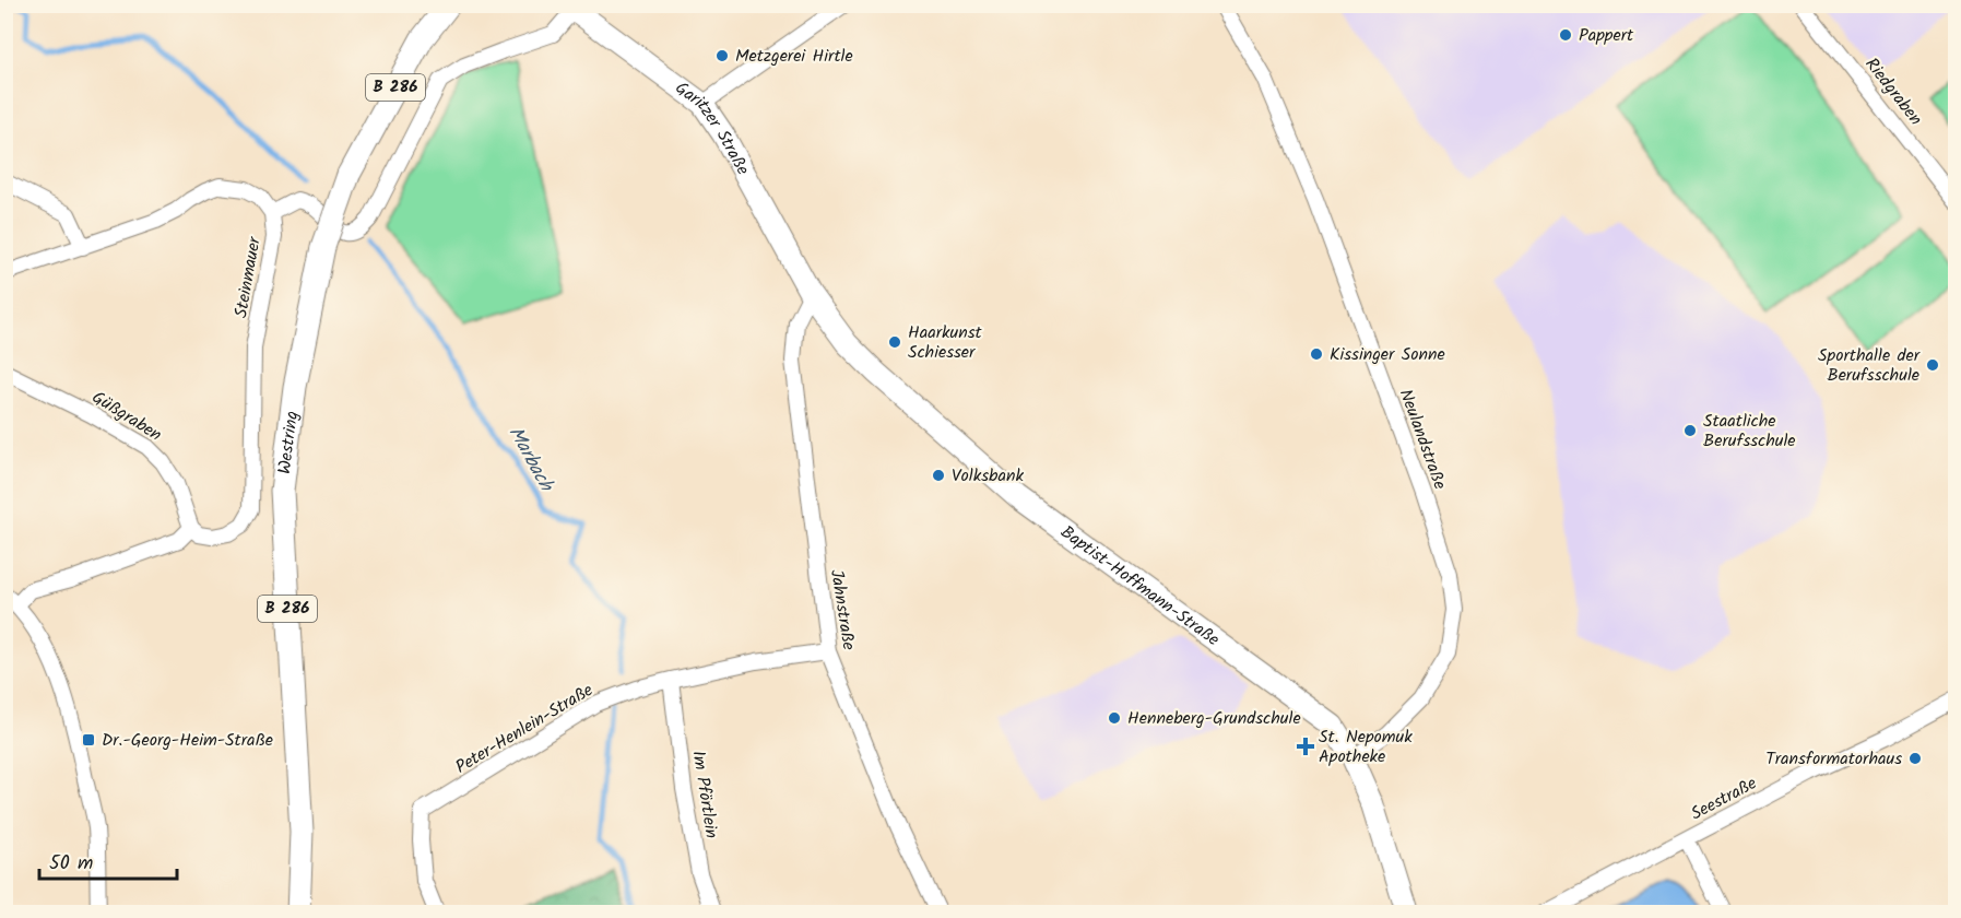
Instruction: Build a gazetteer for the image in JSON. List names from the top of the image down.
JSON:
{
  "streets": {
    "main road": ["B 286", "Westring"],
    "street": [
      "Riedgraben",
      "Garitzer Straße",
      "Steinmauer",
      "Güßgraben",
      "Neulandstraße",
      "Baptist-Hoffmann-Straße",
      "Jahnstraße",
      "Peter-Henlein-Straße",
      "Im Pförtlein",
      "Seestraße"
    ]
  },
  "crossings": [
    ["Garitzer Straße", "Steinmauer"],
    ["Garitzer Straße", "Baptist-Hoffmann-Straße"],
    ["Garitzer Straße", "Jahnstraße"],
    ["Steinmauer", "Güßgraben"],
    ["Neulandstraße", "Baptist-Hoffmann-Straße"],
    ["Baptist-Hoffmann-Straße", "Jahnstraße"],
    ["Jahnstraße", "Peter-Henlein-Straße"],
    ["Peter-Henlein-Straße", "Im Pförtlein"]
  ],
  "water": ["Marbach"],
  "places": {
    "other": [
      "Pappert",
      "Metzgerei Hirtle",
      "Haarkunst Schiesser",
      "Kissinger Sonne",
      "Sporthalle der Berufsschule",
      "Staatliche Berufsschule",
      "Volksbank",
      "Henneberg-Grundschule",
      "Transformatorhaus"
    ],
    "transit": ["Dr.-Georg-Heim-Straße"],
    "health": ["St. Nepomuk Apotheke"]
  },
  "scale_bar": "50 m"
}
